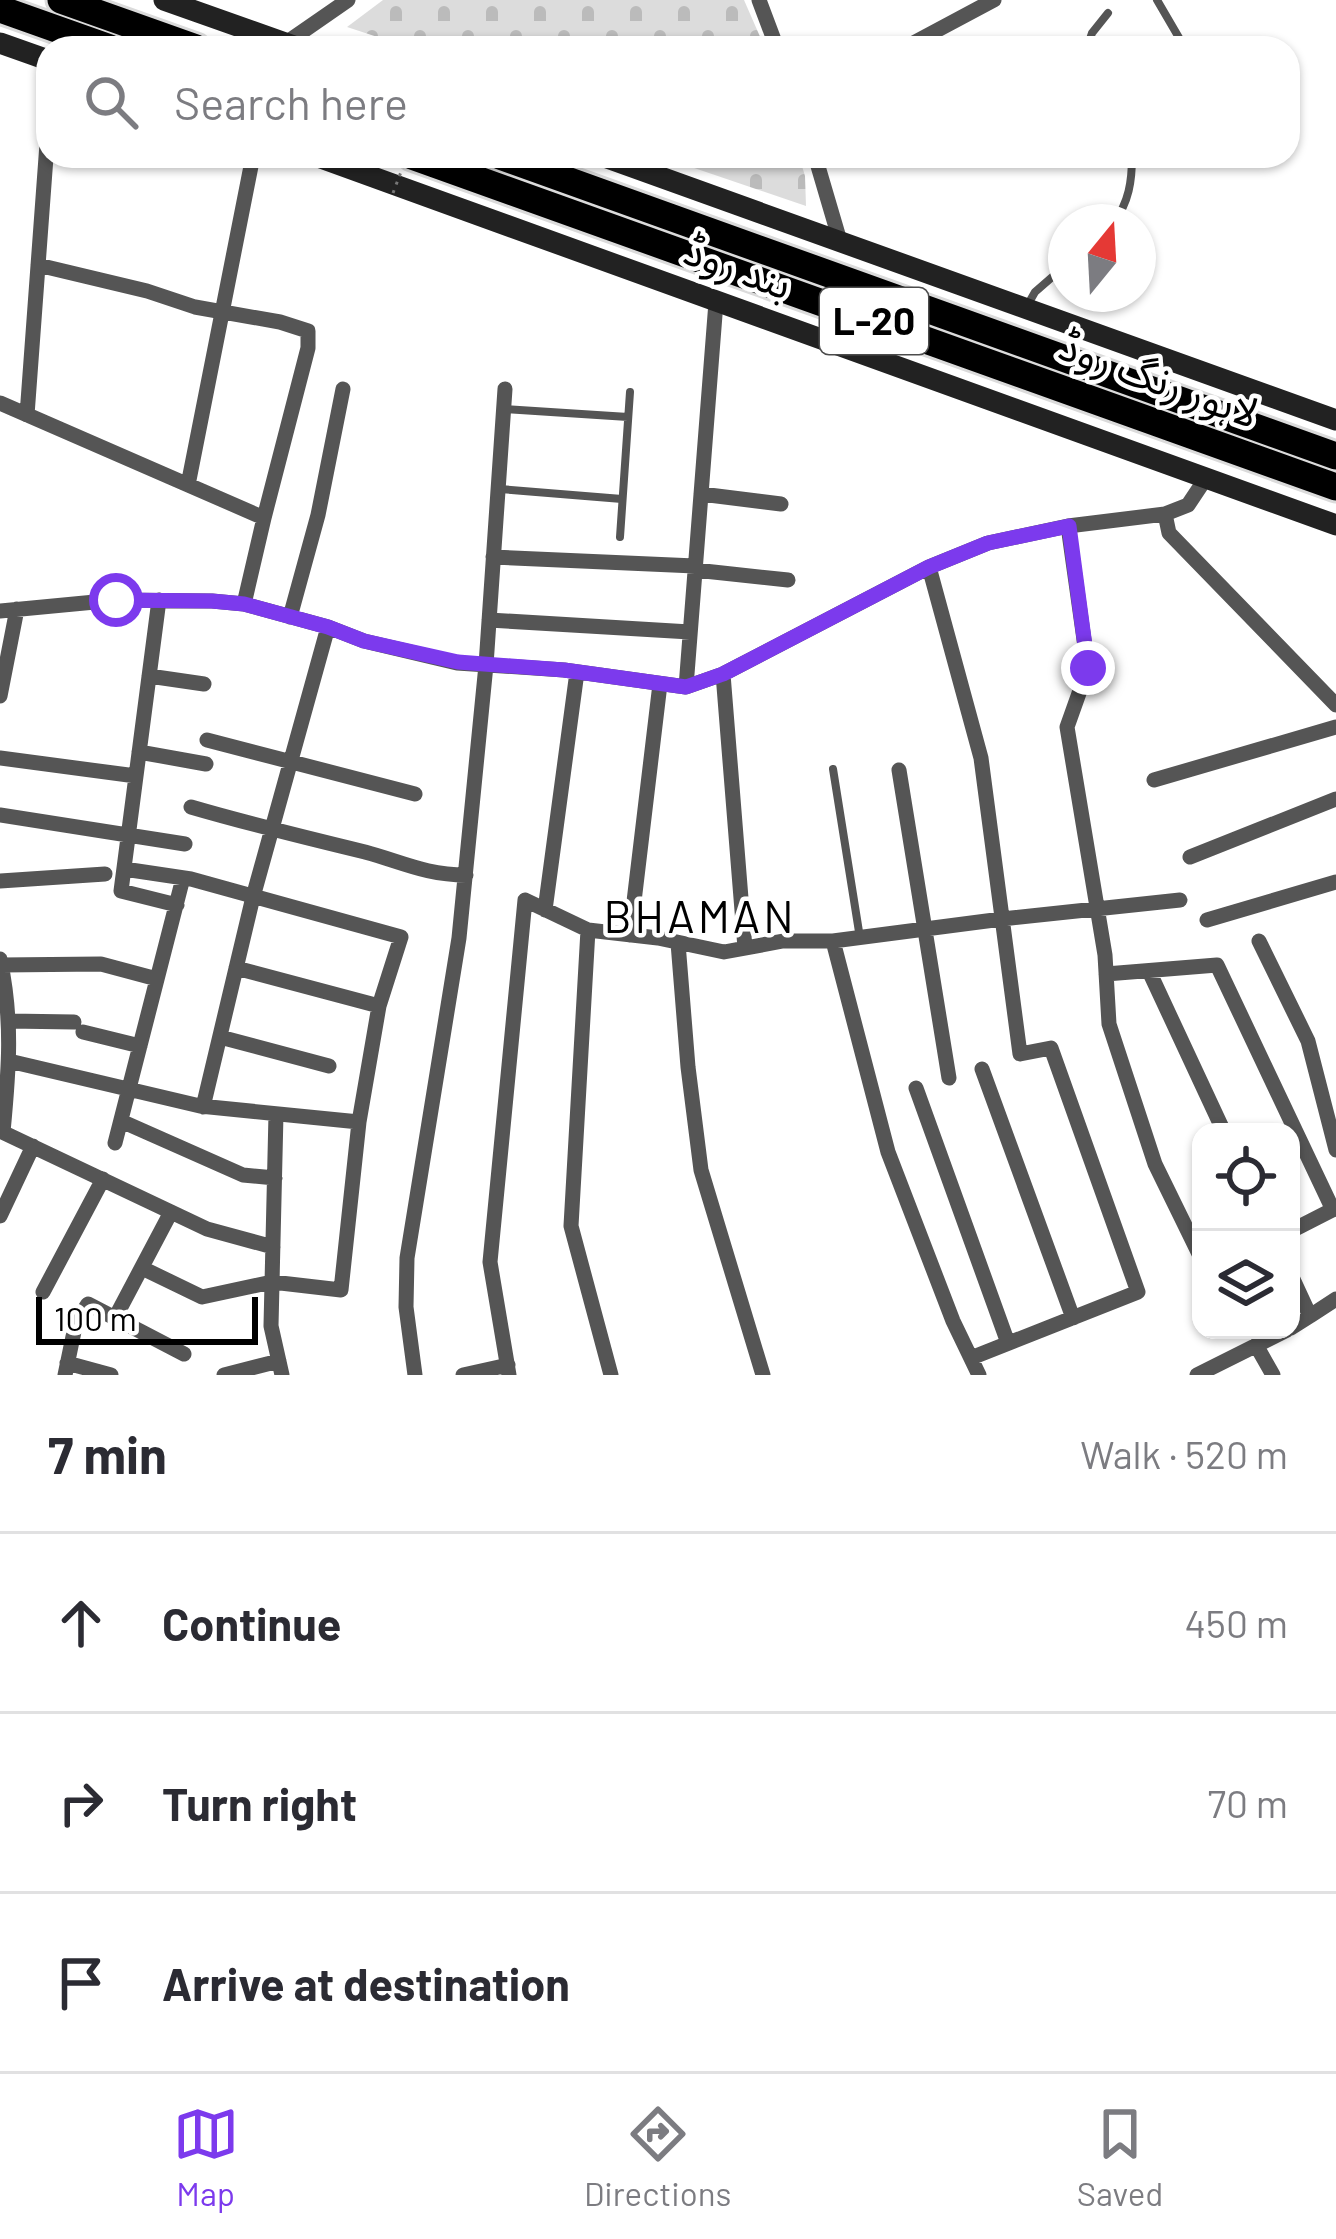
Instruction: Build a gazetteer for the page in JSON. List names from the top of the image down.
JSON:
{
  "streets": {
    "highway": ["L-20", "لاہور رنگ روڈ"],
    "main road": ["بند روڈ"]
  },
  "districts": ["BHAMAN"],
  "scale_bar": "100 m",
  "north": "top",
  "page": {
    "search": "Search here",
    "scale": "100 m",
    "heading": ["7 min", "Walk · 520 m"],
    "list": [
      ["Continue", "450 m"],
      ["Turn right", "70 m"],
      "Arrive at destination"
    ],
    "nav": ["Map", "Directions", "Saved"]
  }
}
